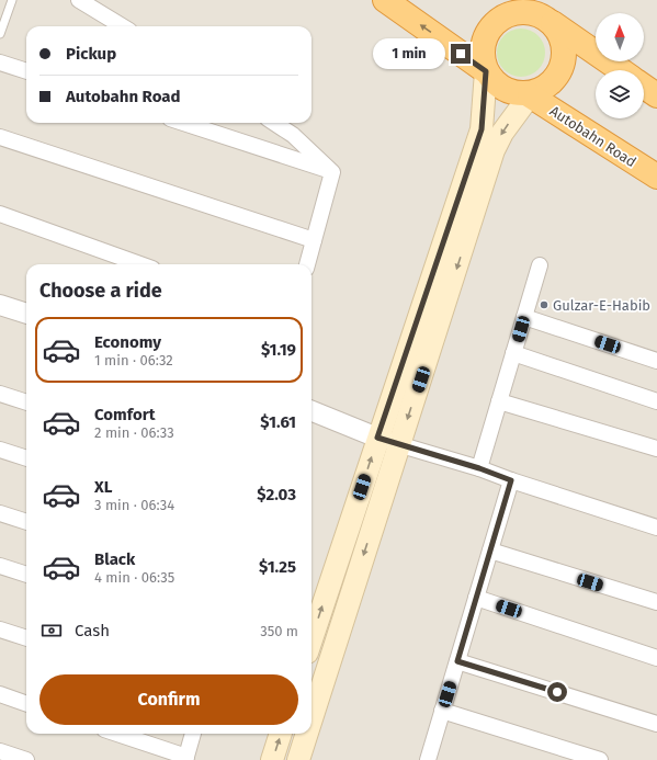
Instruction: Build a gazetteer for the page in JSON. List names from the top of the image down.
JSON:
{
  "streets": {
    "highway": ["Autobahn Road"]
  },
  "places": ["Gulzar-E-Habib"],
  "north": "top",
  "page": {
    "banner": ["Pickup", "Autobahn Road"],
    "bubble": "1 min",
    "heading": "Choose a ride",
    "list": [
      {
        "name": "Economy",
        "note": "1 min · 06:32",
        "value": "$1.19"
      },
      {
        "name": "Comfort",
        "note": "2 min · 06:33",
        "value": "$1.61"
      },
      {
        "name": "XL",
        "note": "3 min · 06:34",
        "value": "$2.03"
      },
      {
        "name": "Black",
        "note": "4 min · 06:35",
        "value": "$1.25"
      }
    ],
    "pay": ["Cash", "350 m"],
    "buttons": "Confirm"
  }
}
